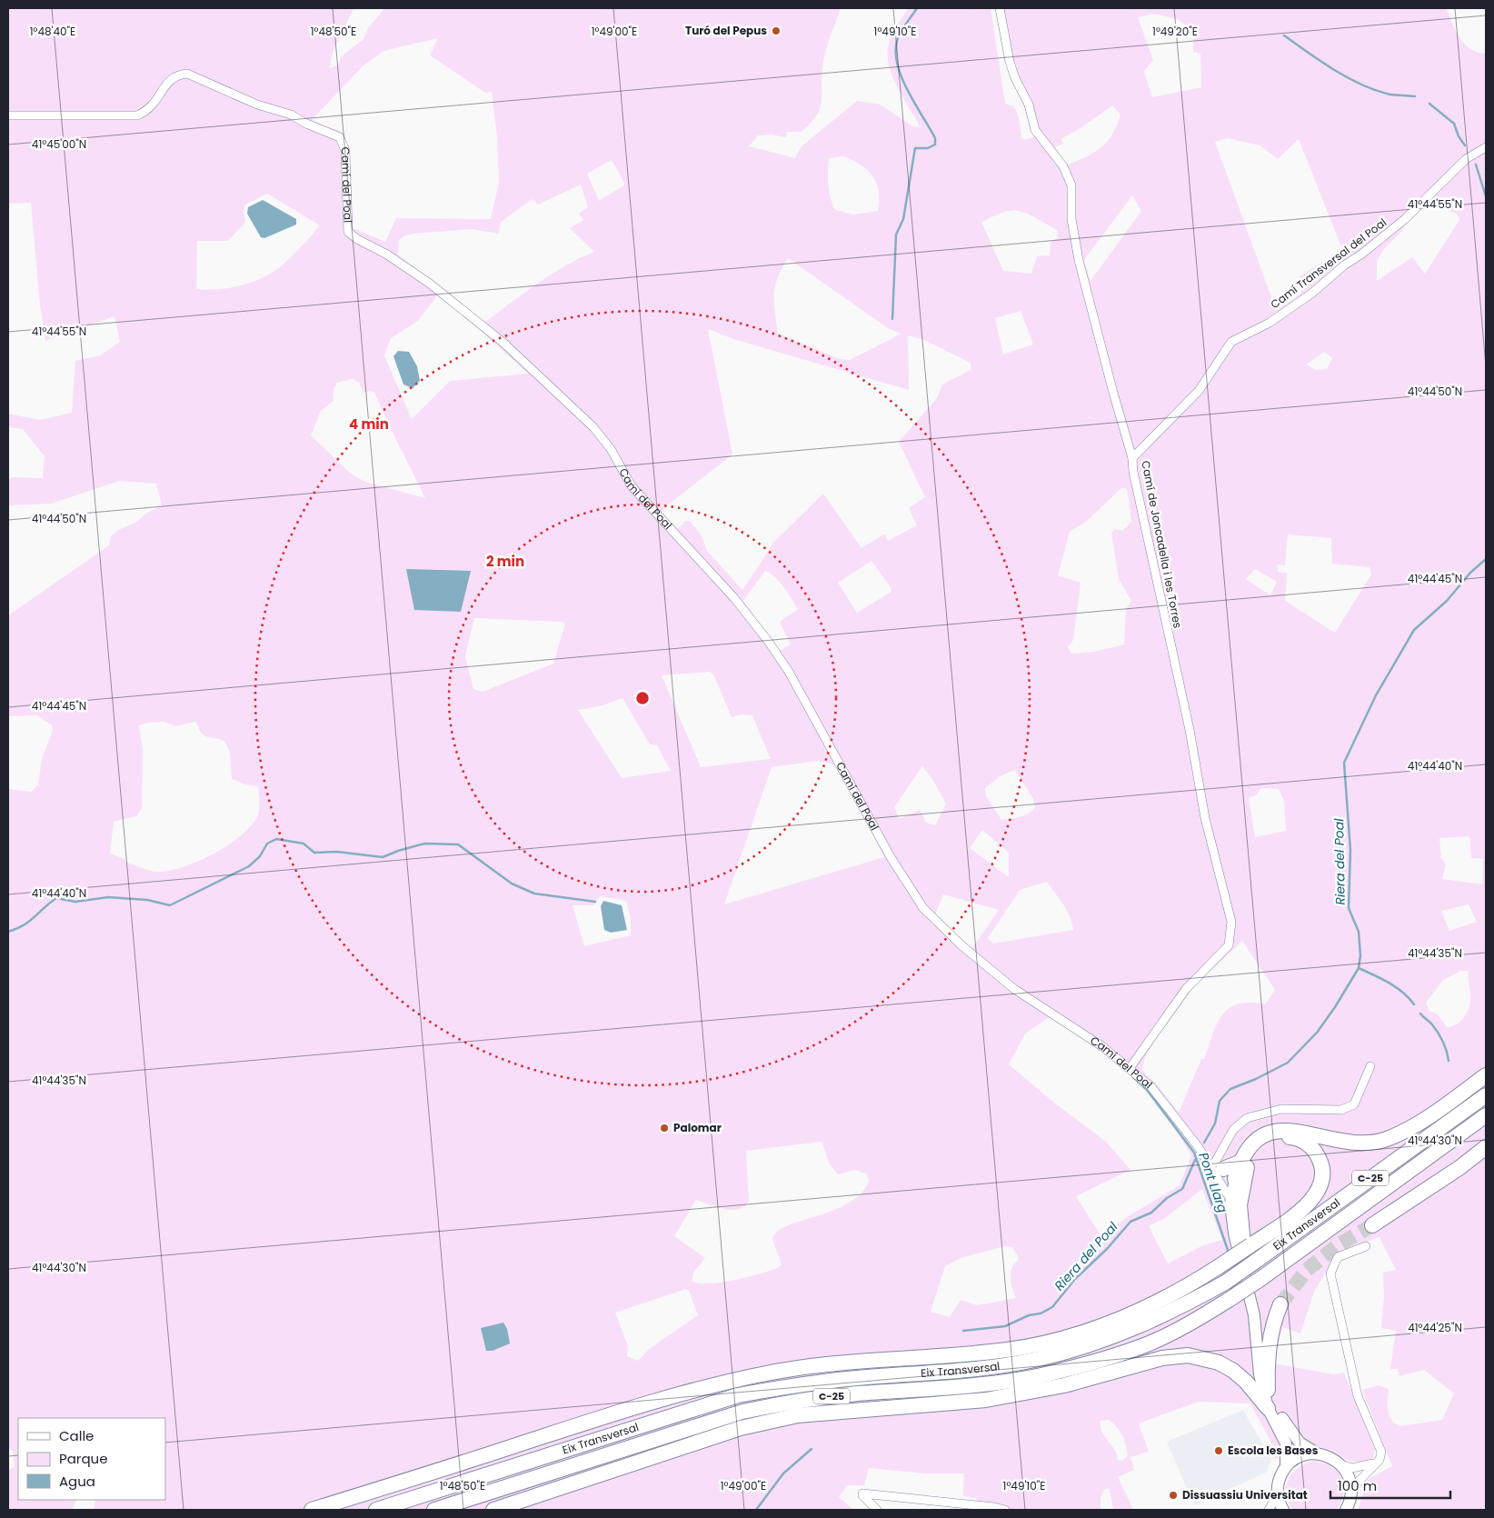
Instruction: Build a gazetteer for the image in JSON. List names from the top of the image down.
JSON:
{
  "streets": {
    "highway": ["C-25", "Eix Transversal"],
    "street": ["Camí del Poal", "Camí Transversal del Poal", "Camí de Joncadella i les Torres"]
  },
  "crossings": [
    ["Camí del Poal", "Camí de Joncadella i les Torres"],
    ["Camí Transversal del Poal", "Camí de Joncadella i les Torres"]
  ],
  "water": ["Riera del Poal", "Pont Llarg"],
  "places": [
    "Turó del Pepus",
    "Palomar",
    "Escola les Bases",
    "Dissuassiu Universitat"
  ],
  "legend": ["Calle", "Parque", "Agua"],
  "scale_bar": "100 m",
  "coordinates": [
    "1°48'40\"E",
    "1°48'50\"E",
    "1°49'00\"E",
    "1°49'10\"E",
    "1°49'20\"E",
    "41°45'00\"N",
    "41°44'55\"N",
    "41°44'50\"N",
    "41°44'45\"N",
    "41°44'40\"N",
    "41°44'35\"N",
    "41°44'30\"N",
    "41°44'25\"N"
  ],
  "rings": ["4 min", "2 min"]
}
